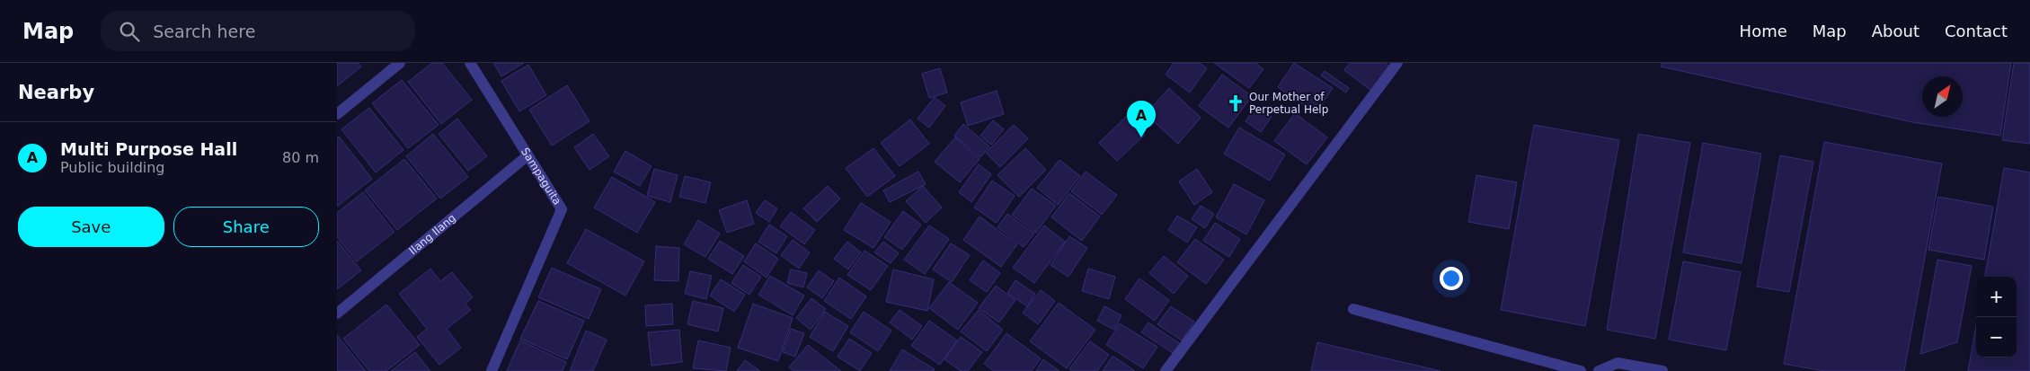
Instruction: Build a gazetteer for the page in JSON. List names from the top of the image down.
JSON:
{
  "streets": {
    "street": ["Sampaguita", "Ilang Ilang"]
  },
  "crossings": [
    ["Sampaguita", "Ilang Ilang"]
  ],
  "places": {
    "church": ["Our Mother of Perpetual Help"]
  },
  "north": "top right",
  "page": {
    "header": "Map",
    "search": "Search here",
    "nav": [
      "Home",
      "Map",
      "About",
      "Contact"
    ],
    "heading": "Nearby",
    "pins": "A",
    "list": [
      {
        "mark": "A",
        "name": "Multi Purpose Hall",
        "note": "Public building",
        "value": "80 m"
      }
    ],
    "buttons": ["Save", "Share"],
    "map_buttons": ["+", "−"]
  }
}
